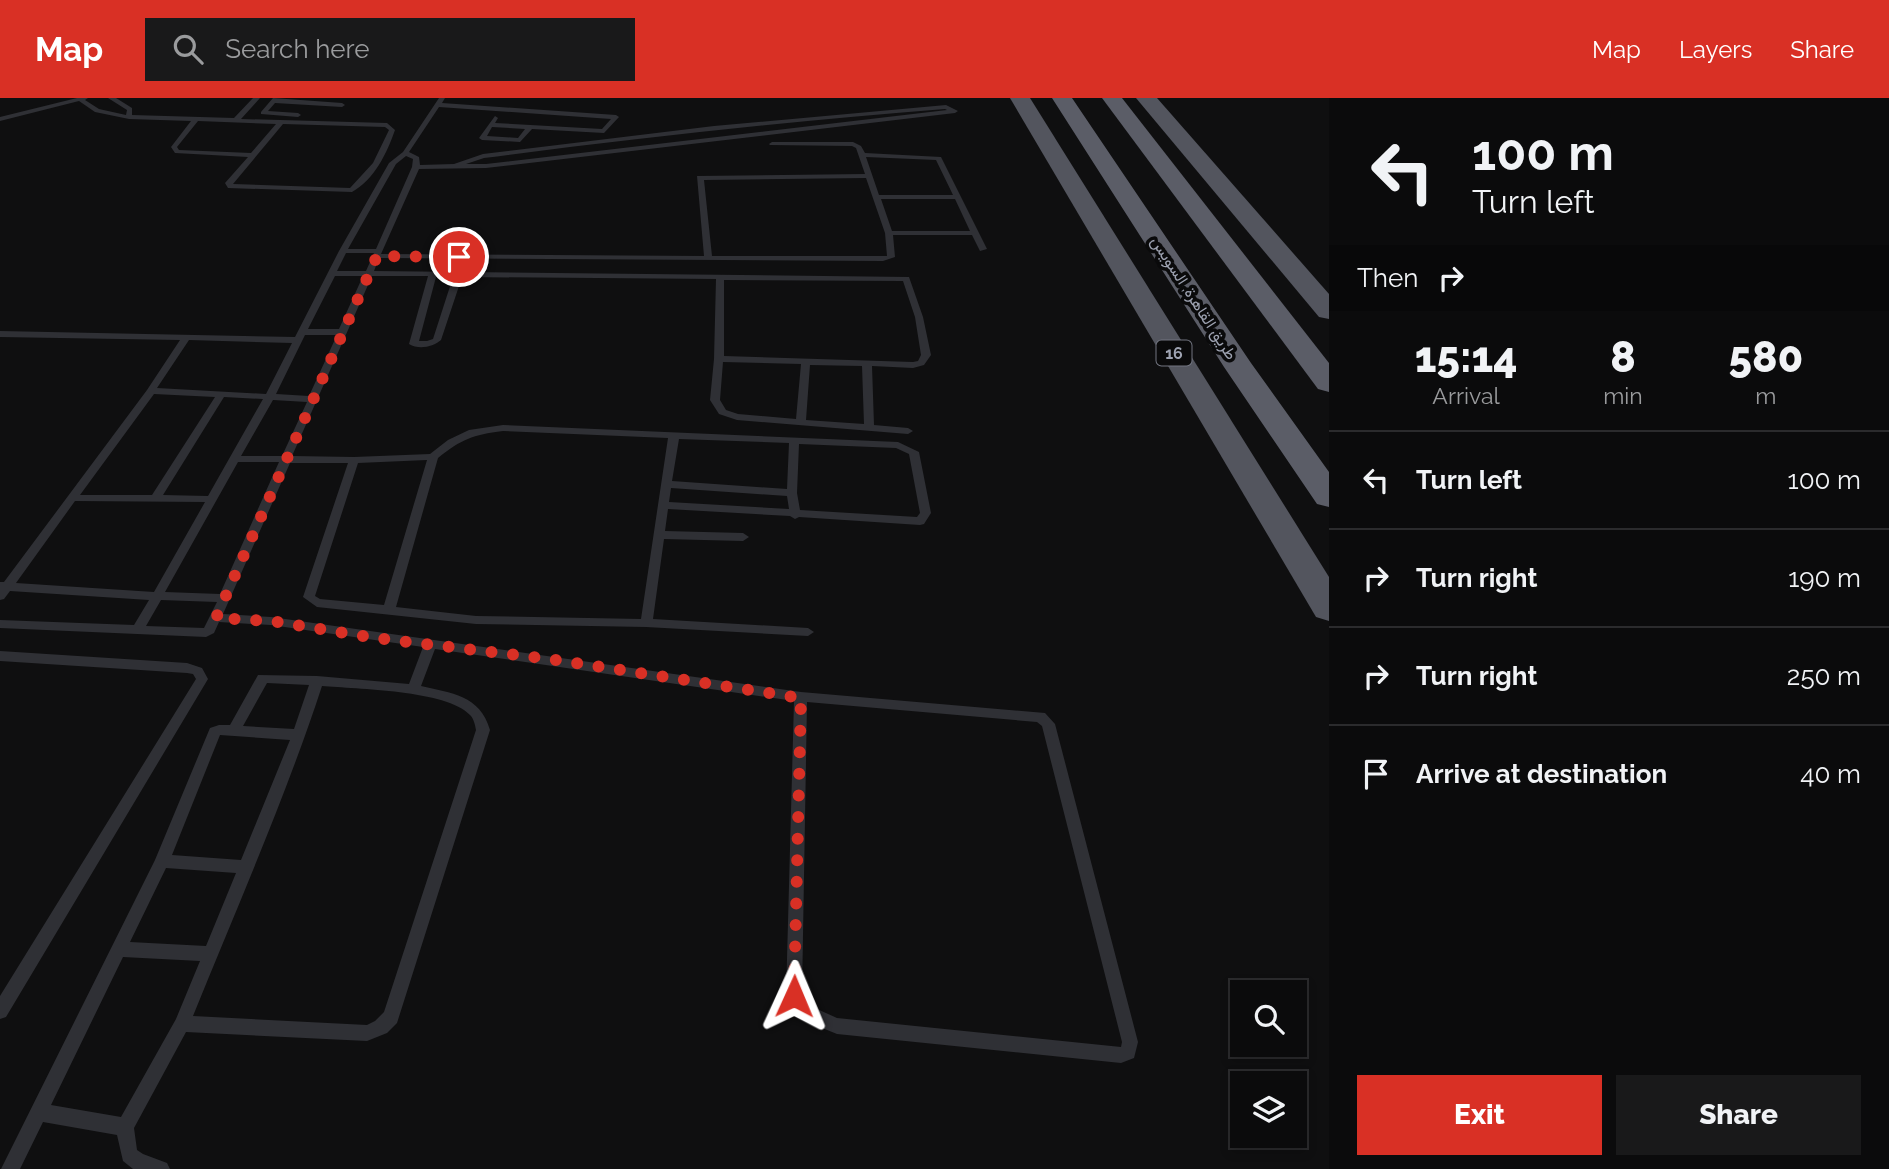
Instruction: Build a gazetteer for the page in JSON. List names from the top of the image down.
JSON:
{
  "streets": {
    "highway": ["طريق القاهرة, السويس", "16"]
  },
  "page": {
    "header": "Map",
    "search": "Search here",
    "nav": ["Map", "Layers", "Share"],
    "turn": ["100 m", "Turn left"],
    "then": "Then",
    "eta": [
      "15:14",
      "Arrival",
      "8",
      "min",
      "580",
      "m"
    ],
    "list": [
      {
        "name": "Turn left",
        "value": "100 m"
      },
      {
        "name": "Turn right",
        "value": "190 m"
      },
      {
        "name": "Turn right",
        "value": "250 m"
      },
      {
        "name": "Arrive at destination",
        "value": "40 m"
      }
    ],
    "buttons": ["Exit", "Share"]
  }
}
